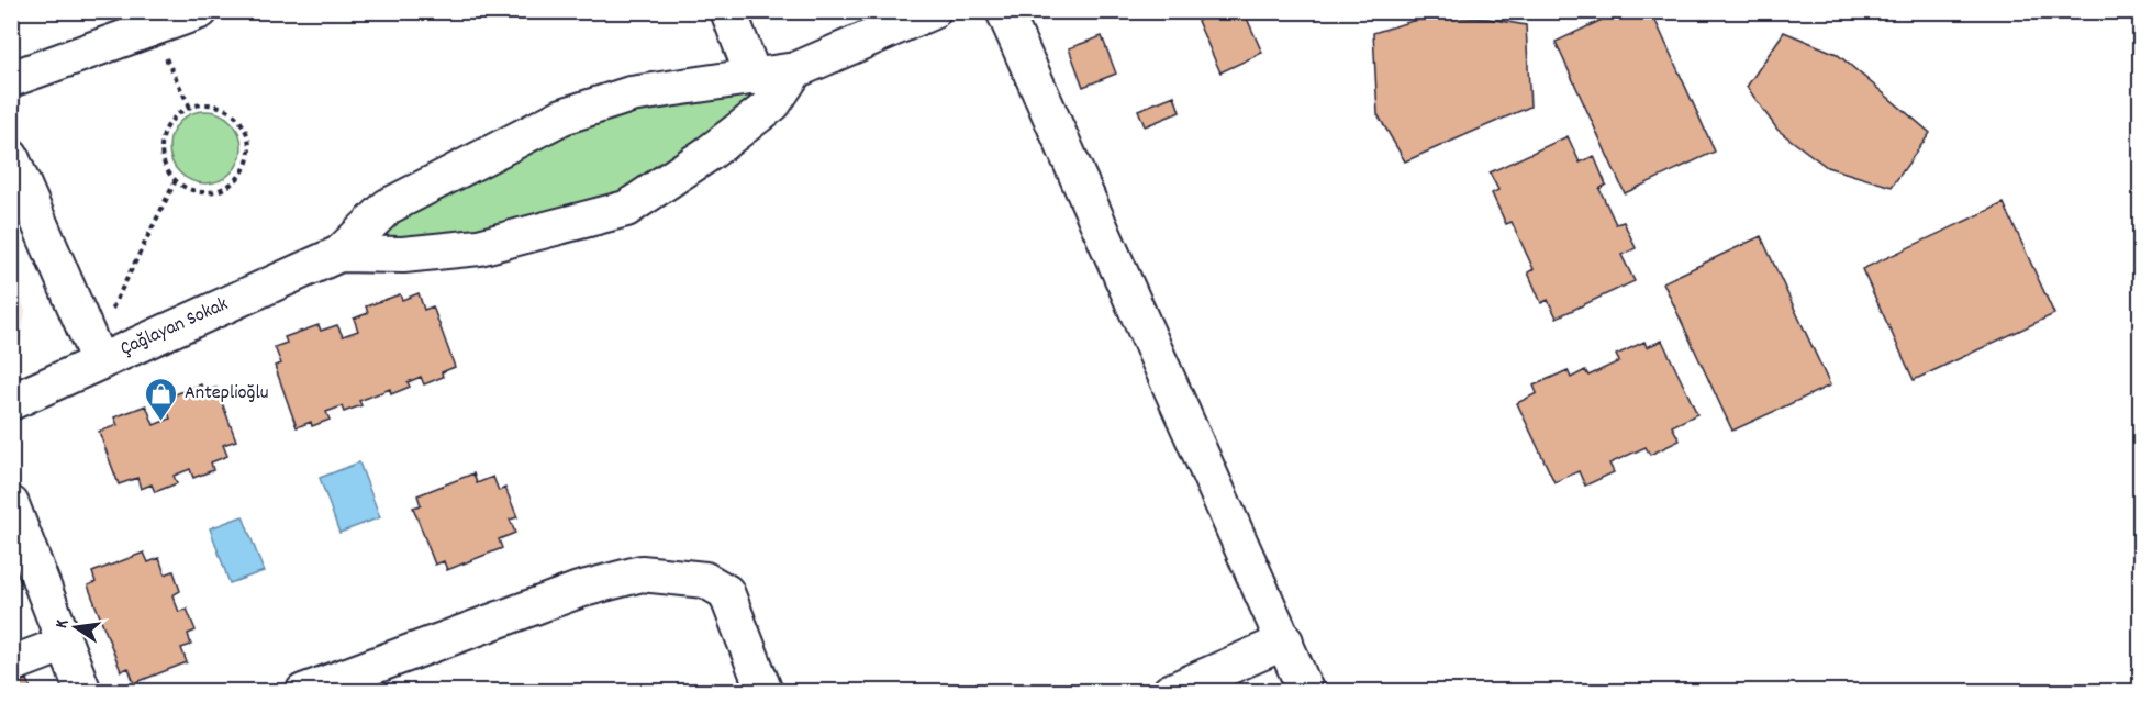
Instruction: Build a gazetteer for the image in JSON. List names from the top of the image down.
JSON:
{
  "streets": {
    "street": ["Çağlayan Sokak"]
  },
  "places": {
    "shop": ["Anteplioğlu"]
  },
  "north": "left"
}
